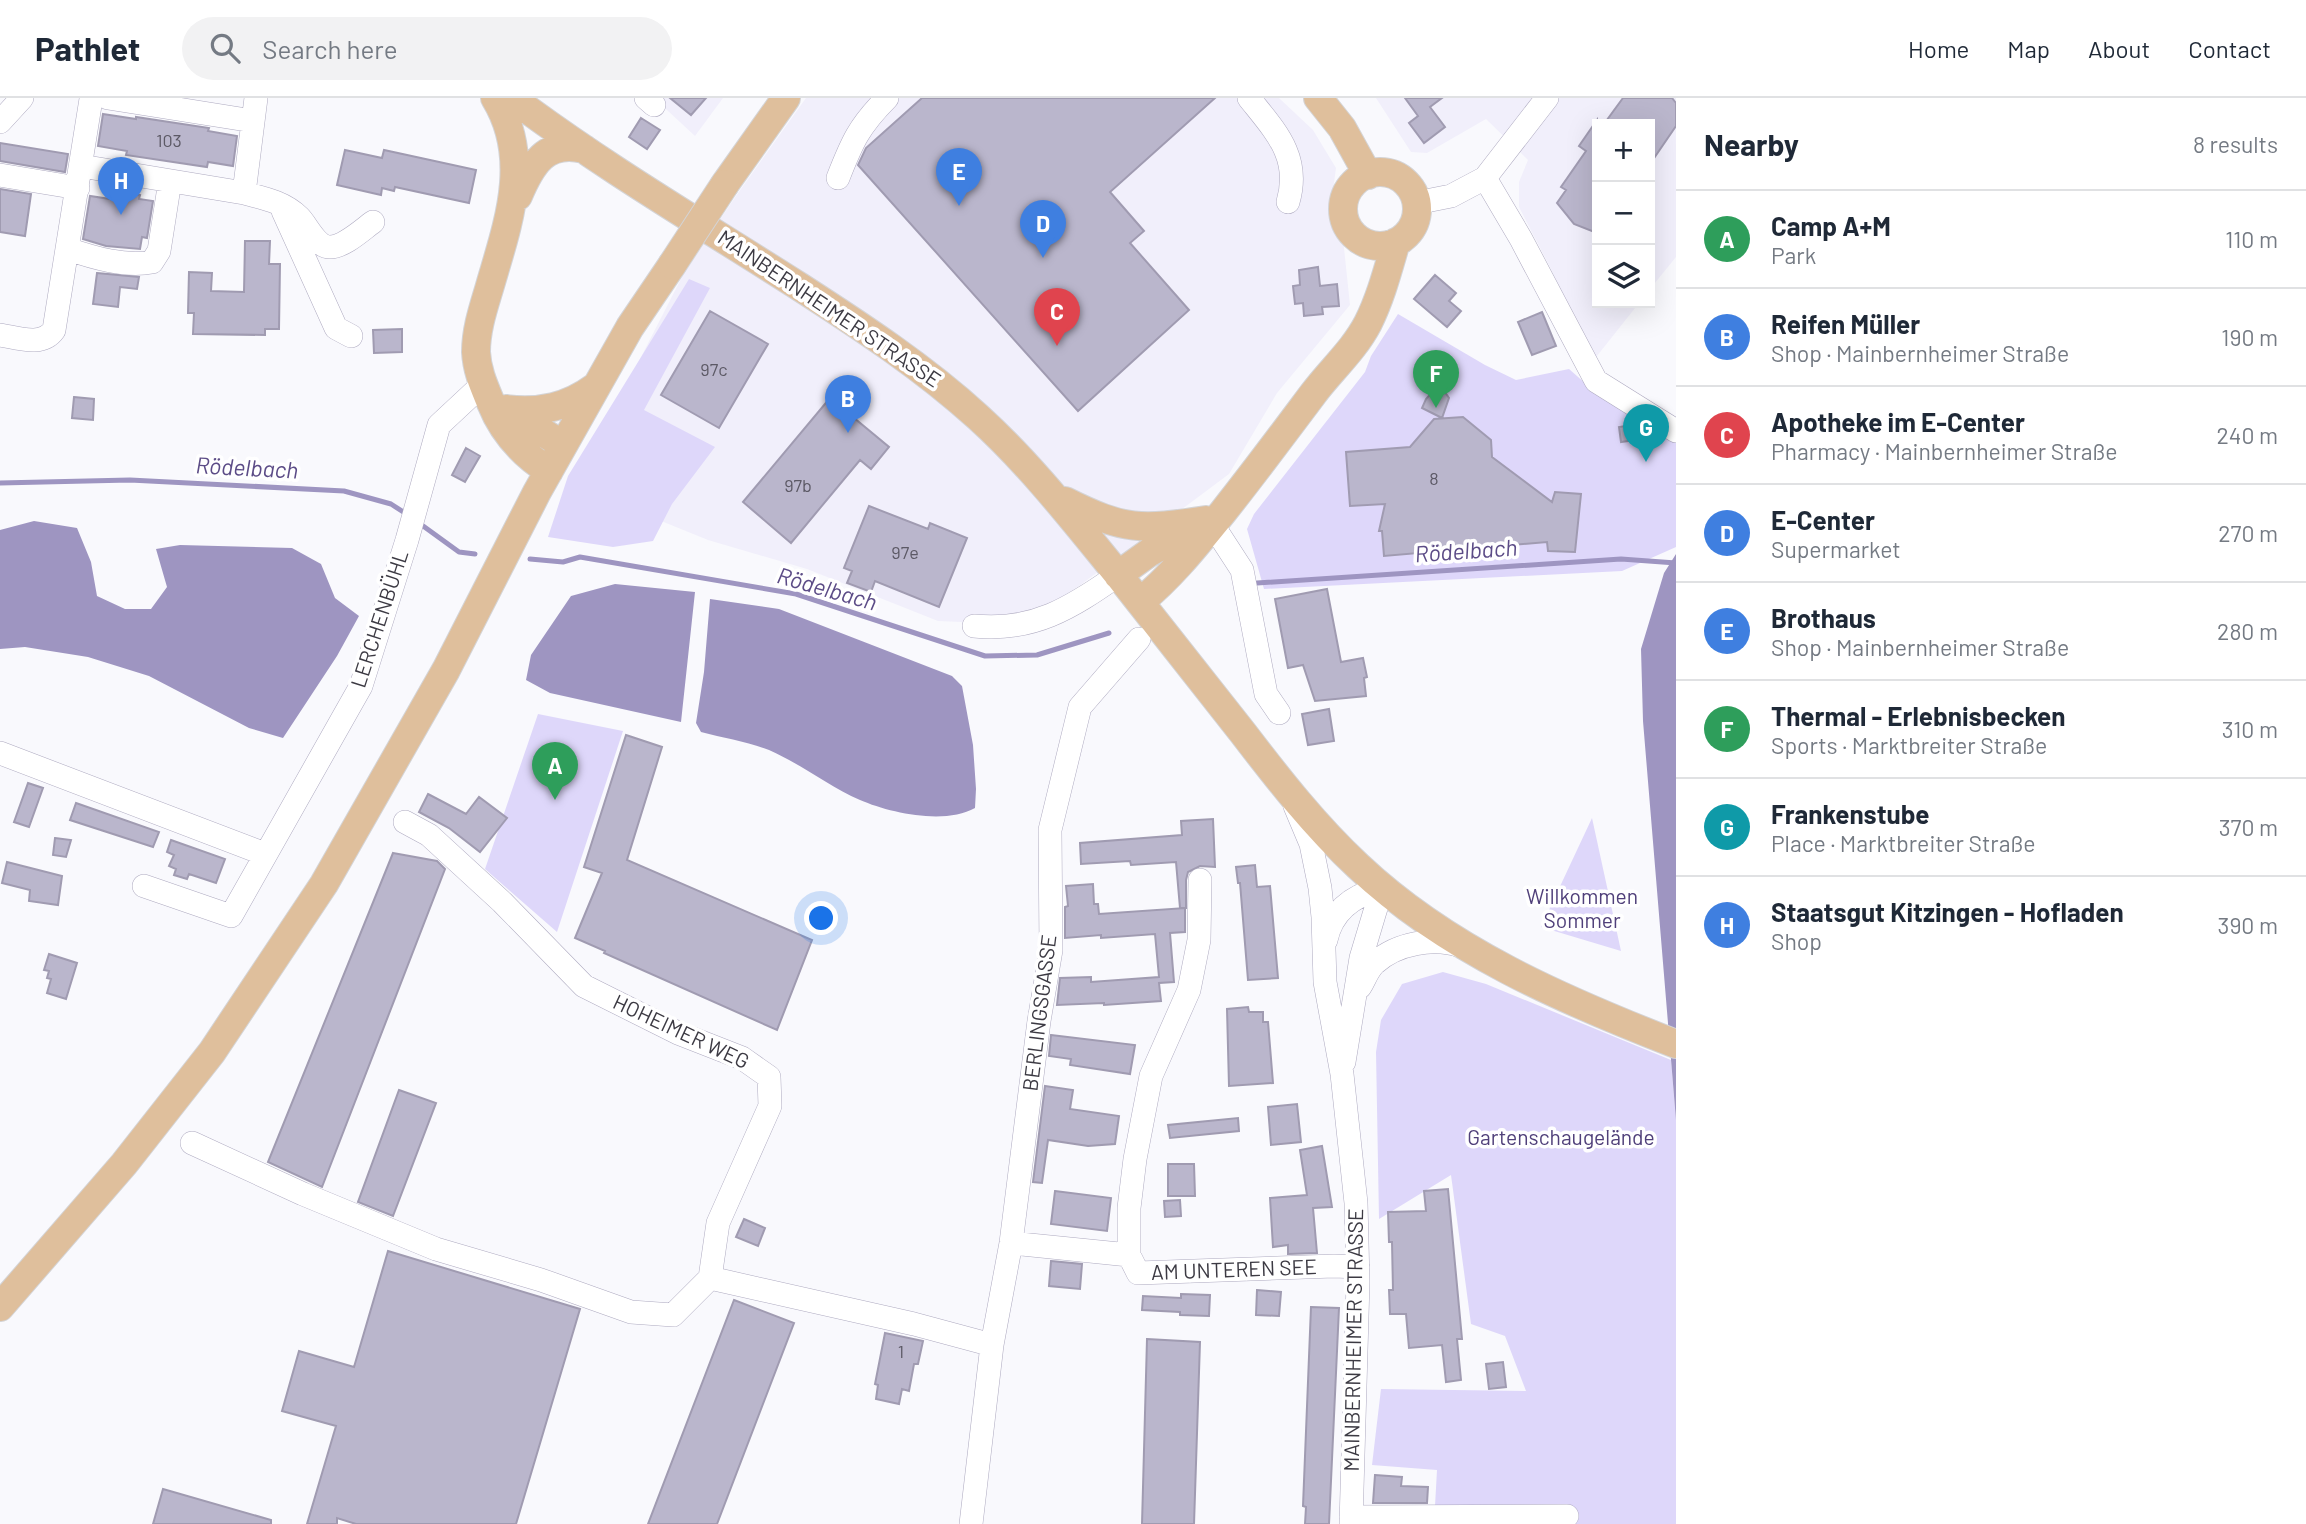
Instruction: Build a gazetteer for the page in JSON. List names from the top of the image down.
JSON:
{
  "streets": {
    "main road": ["MAINBERNHEIMER STRASSE"],
    "street": [
      "LERCHENBÜHL",
      "BERLINGSGASSE",
      "HOHEIMER WEG",
      "AM UNTEREN SEE"
    ]
  },
  "crossings": [
    ["MAINBERNHEIMER STRASSE", "AM UNTEREN SEE"]
  ],
  "water": ["Rödelbach"],
  "parks": ["Willkommen Sommer", "Gartenschaugelände"],
  "house_numbers": [
    "103",
    "97c",
    "8",
    "97b",
    "97e",
    "1"
  ],
  "page": {
    "header": "Pathlet",
    "search": "Search here",
    "nav": [
      "Home",
      "Map",
      "About",
      "Contact"
    ],
    "heading": ["Nearby", "8 results"],
    "map_buttons": ["+", "−"],
    "pins": [
      "E",
      "H",
      "D",
      "C",
      "F",
      "B",
      "G",
      "A"
    ],
    "list": [
      {
        "mark": "A",
        "name": "Camp A+M",
        "note": "Park",
        "value": "110 m"
      },
      {
        "mark": "B",
        "name": "Reifen Müller",
        "note": "Shop · Mainbernheimer Straße",
        "value": "190 m"
      },
      {
        "mark": "C",
        "name": "Apotheke im E-Center",
        "note": "Pharmacy · Mainbernheimer Straße",
        "value": "240 m"
      },
      {
        "mark": "D",
        "name": "E-Center",
        "note": "Supermarket",
        "value": "270 m"
      },
      {
        "mark": "E",
        "name": "Brothaus",
        "note": "Shop · Mainbernheimer Straße",
        "value": "280 m"
      },
      {
        "mark": "F",
        "name": "Thermal - Erlebnisbecken",
        "note": "Sports · Marktbreiter Straße",
        "value": "310 m"
      },
      {
        "mark": "G",
        "name": "Frankenstube",
        "note": "Place · Marktbreiter Straße",
        "value": "370 m"
      },
      {
        "mark": "H",
        "name": "Staatsgut Kitzingen - Hofladen",
        "note": "Shop",
        "value": "390 m"
      }
    ]
  }
}
